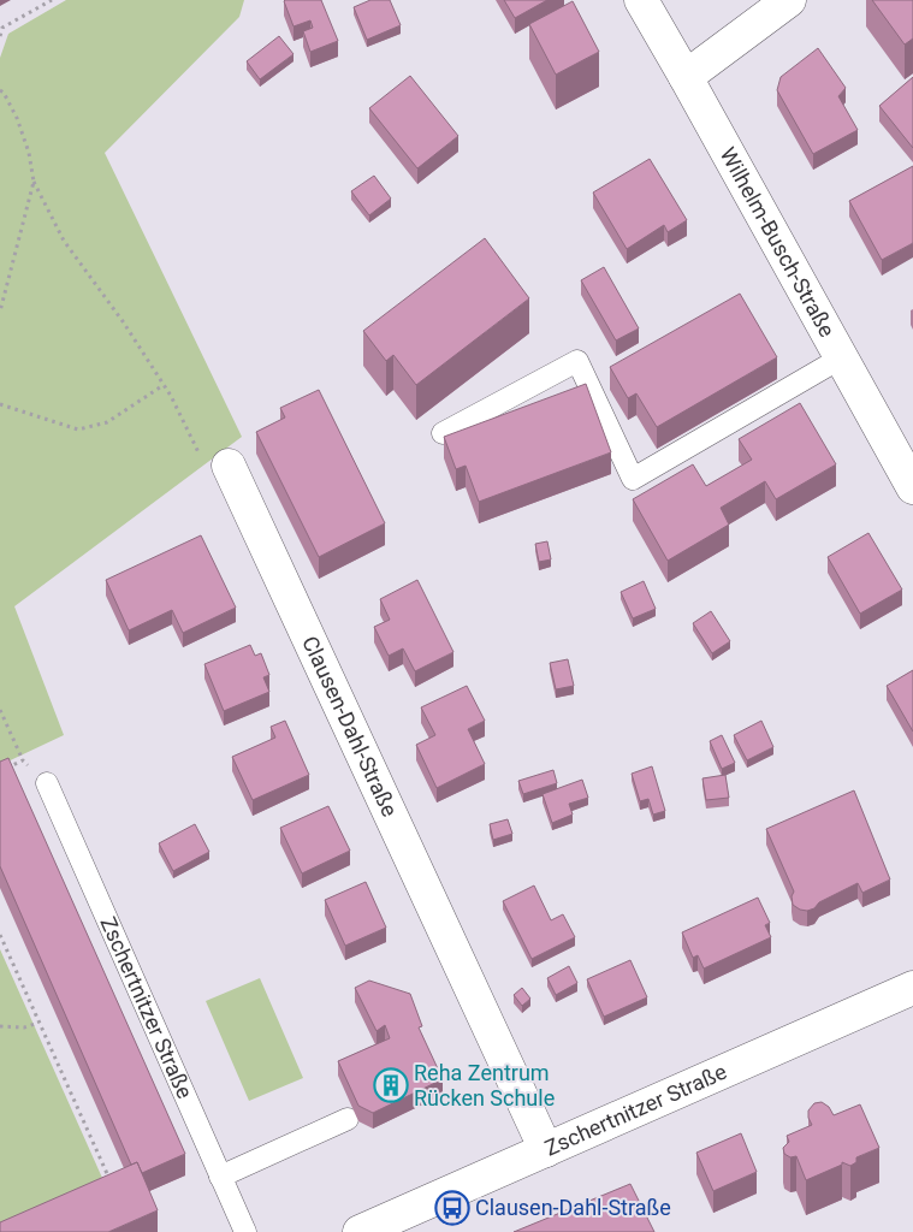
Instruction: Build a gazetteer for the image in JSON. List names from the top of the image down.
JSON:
{
  "streets": {
    "street": ["Wilhelm-Busch-Straße", "Clausen-Dahl-Straße", "Zschertnitzer Straße"]
  },
  "crossings": [
    ["Clausen-Dahl-Straße", "Zschertnitzer Straße"]
  ],
  "places": {
    "building": ["Reha Zentrum Rücken Schule"],
    "bus stop": ["Clausen-Dahl-Straße"]
  }
}
